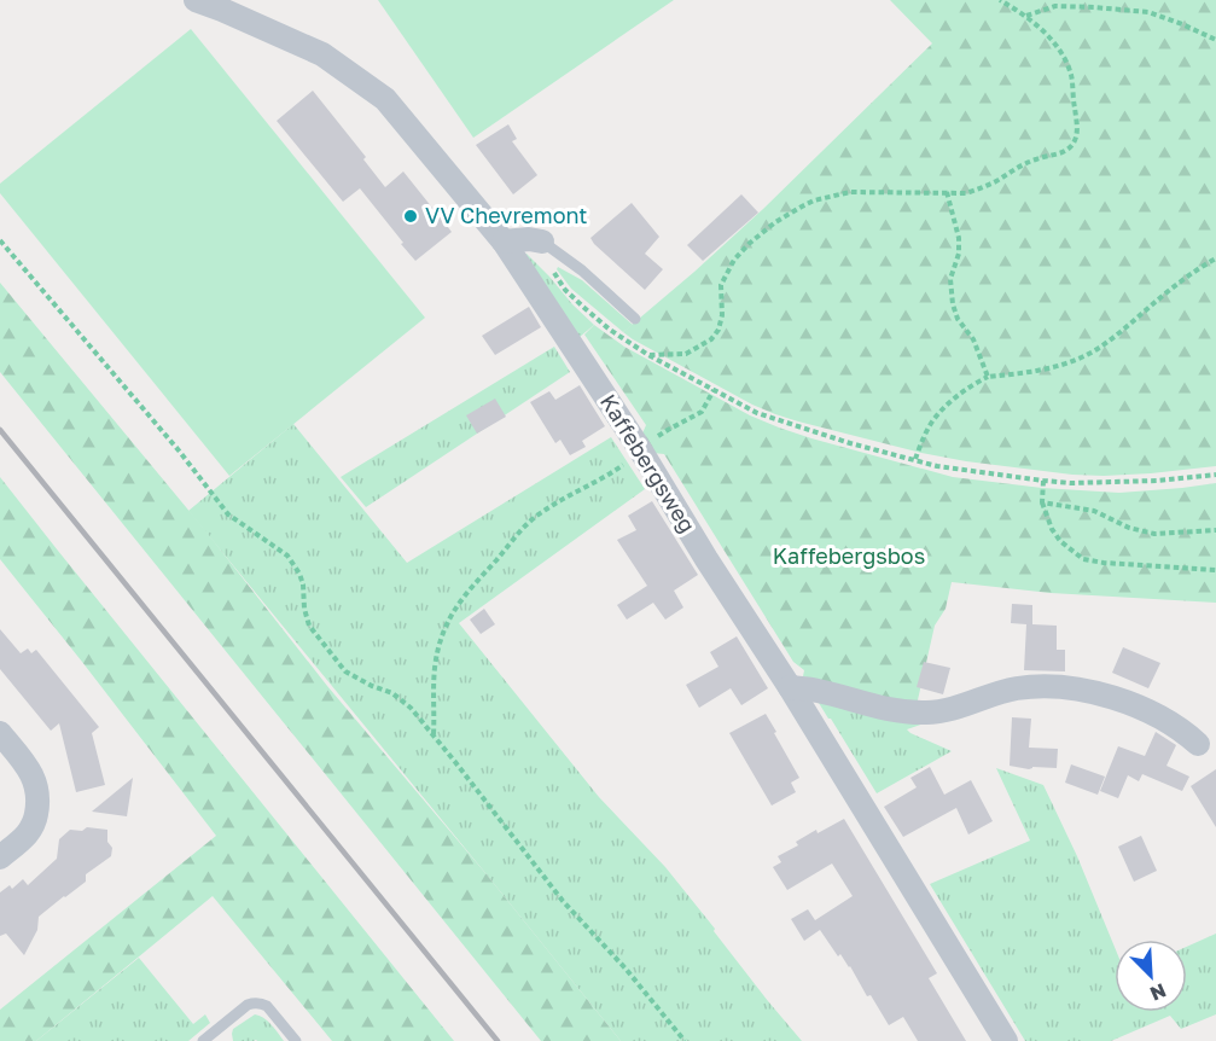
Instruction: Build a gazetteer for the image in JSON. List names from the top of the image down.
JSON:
{
  "streets": {
    "street": ["Kaffebergsweg"]
  },
  "parks": ["Kaffebergsbos"],
  "places": ["VV Chevremont"],
  "north": "bottom right"
}
